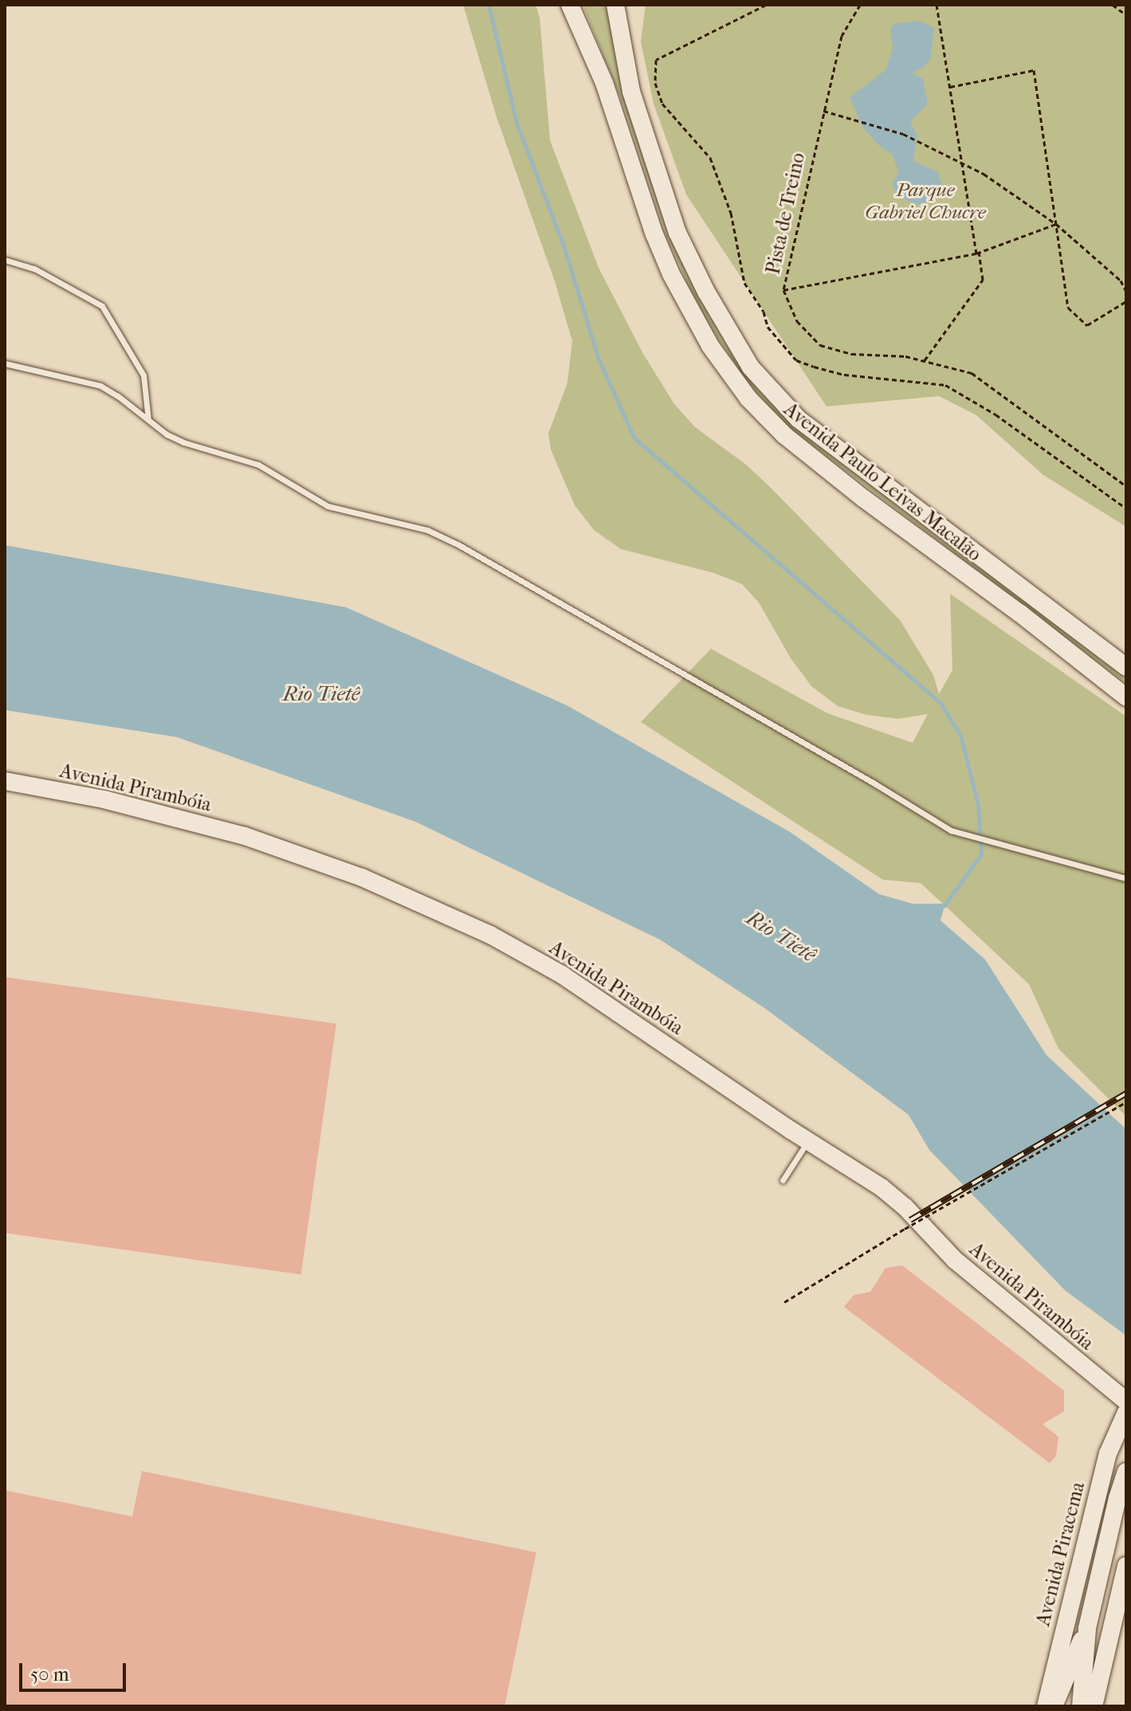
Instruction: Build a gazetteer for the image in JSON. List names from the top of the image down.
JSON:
{
  "streets": {
    "main road": ["Avenida Paulo Leivas Macalão", "Avenida Pirambóia", "Avenida Piracema"],
    "path": ["Pista de Treino"]
  },
  "crossings": [
    ["Avenida Pirambóia", "Avenida Piracema"]
  ],
  "water": ["Rio Tietê"],
  "parks": ["Parque Gabriel Chucre"],
  "scale_bar": "50 m"
}
